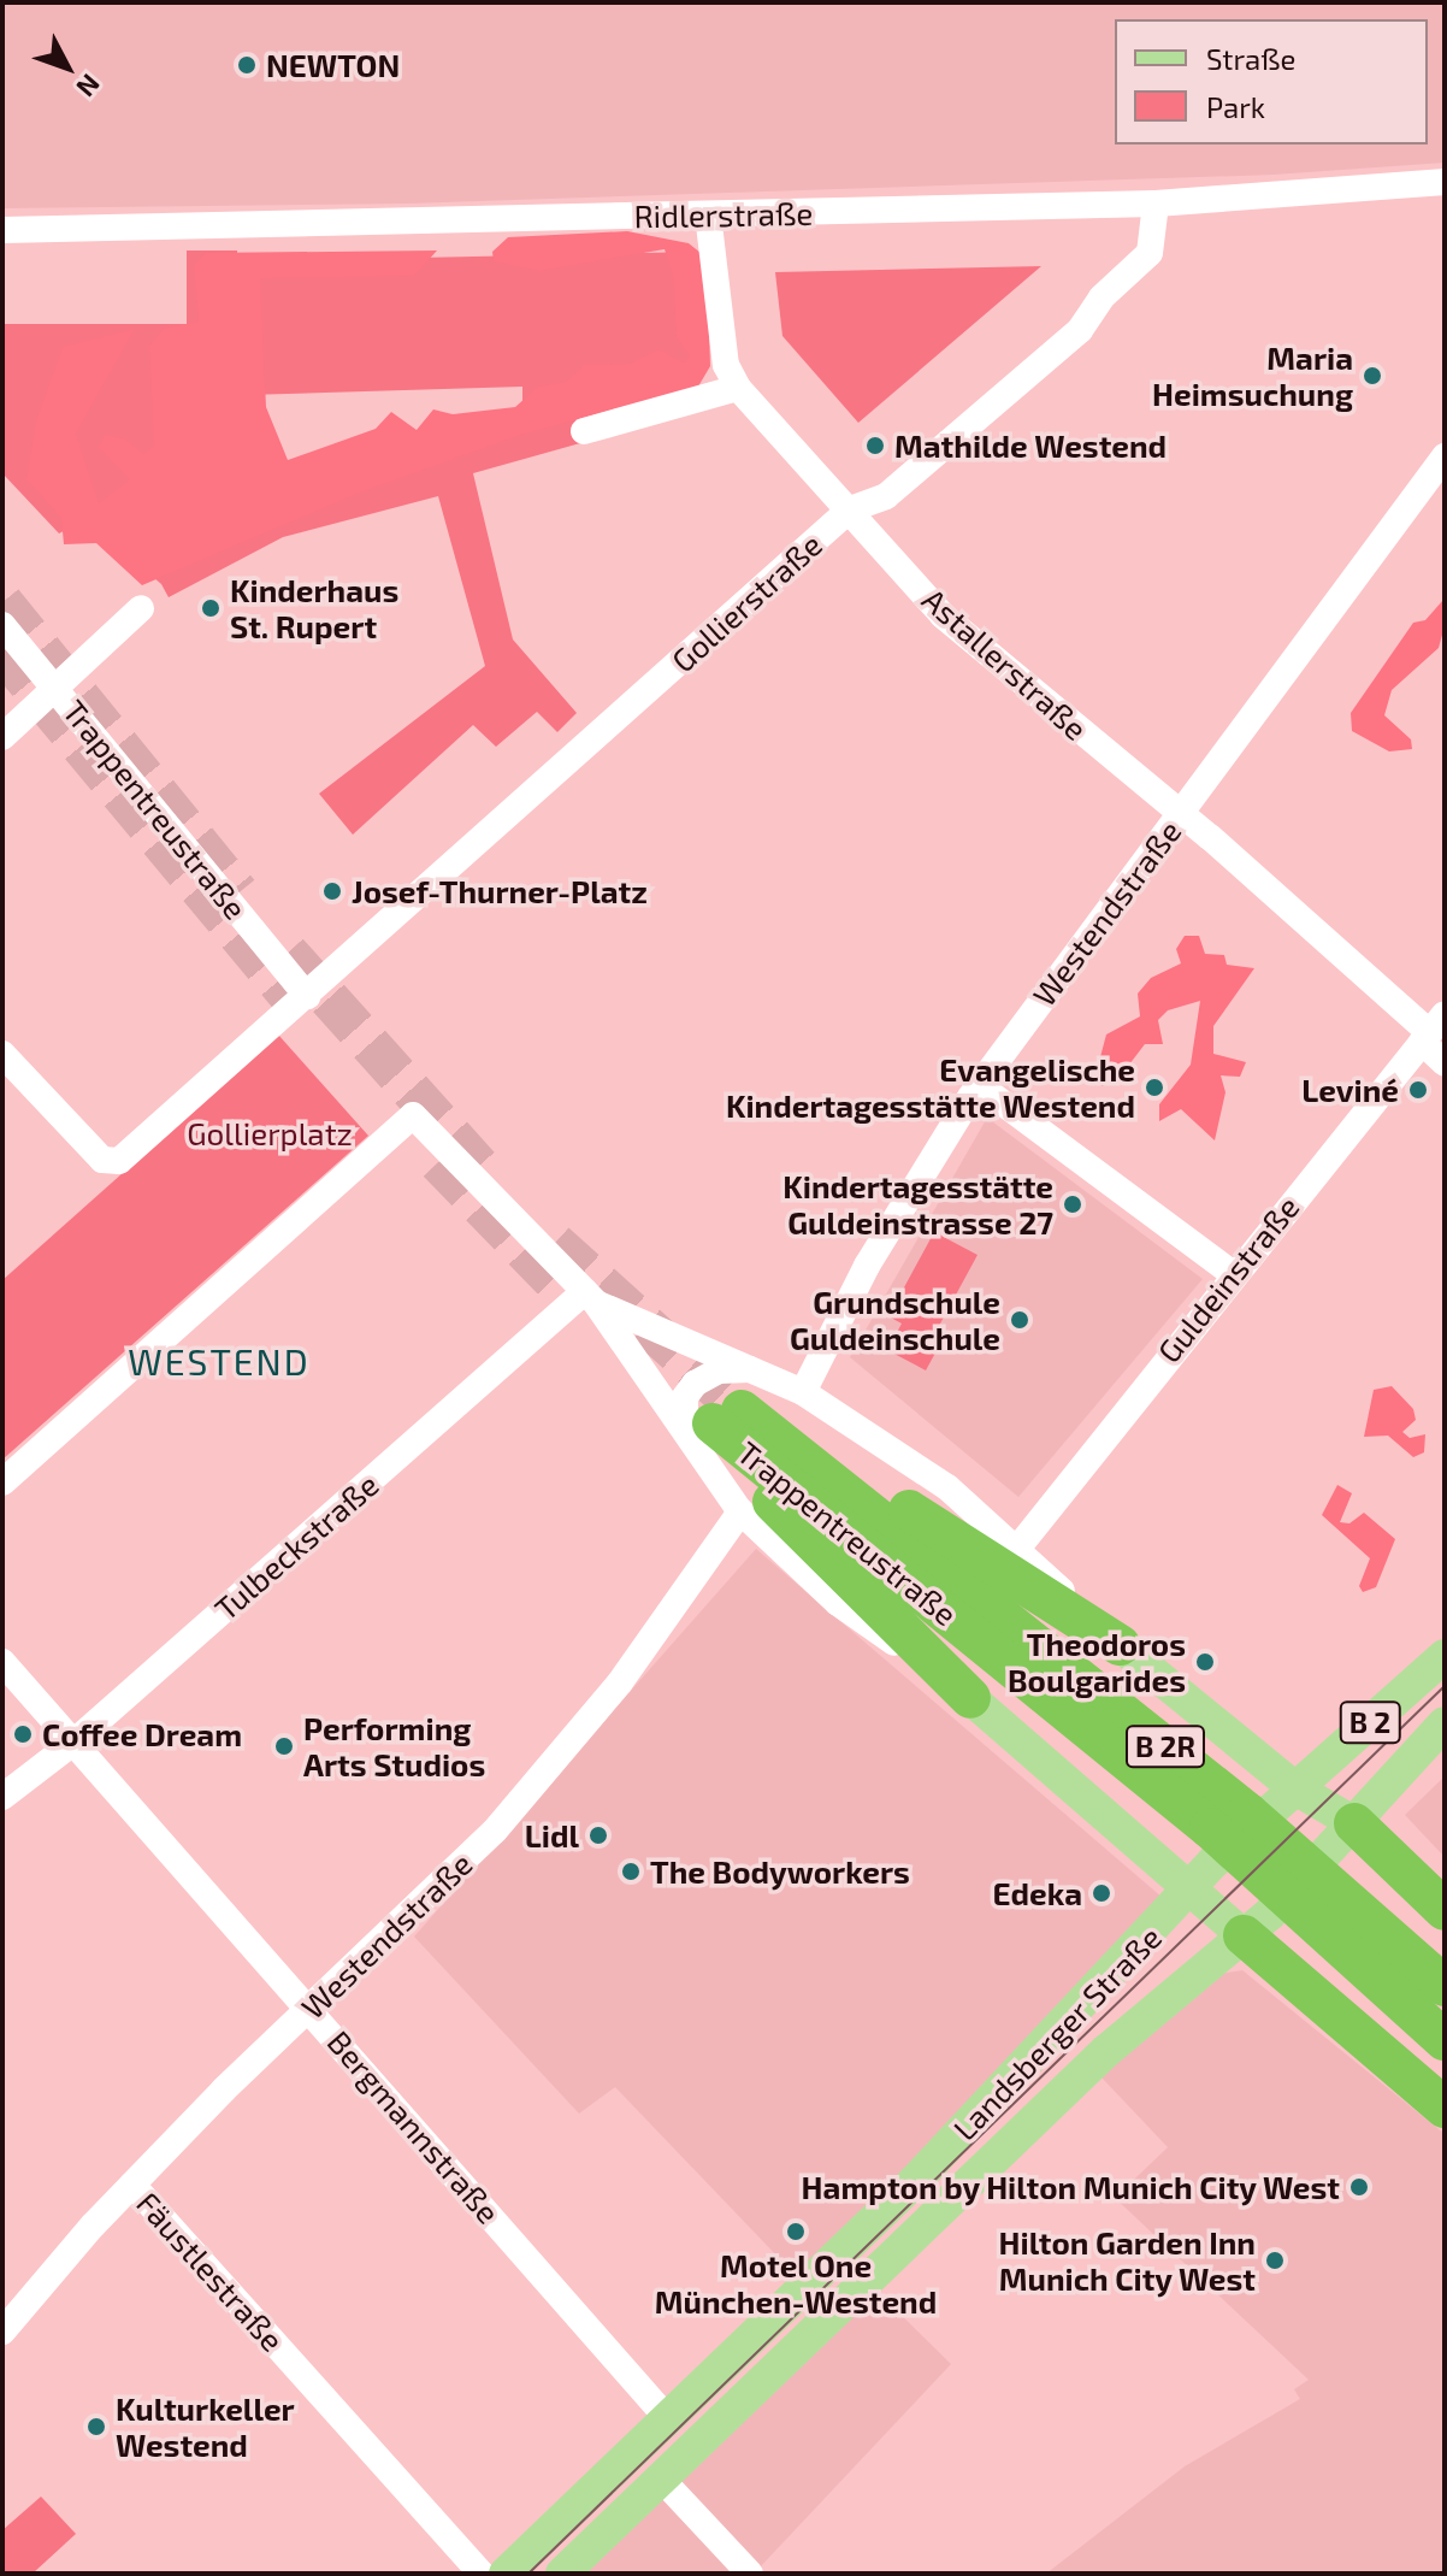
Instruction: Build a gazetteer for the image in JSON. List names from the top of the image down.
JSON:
{
  "streets": {
    "highway": ["Trappentreustraße", "B 2R"],
    "main road": ["B 2", "Landsberger Straße"],
    "street": [
      "Ridlerstraße",
      "Gollierstraße",
      "Astallerstraße",
      "Westendstraße",
      "Guldeinstraße",
      "Tulbeckstraße",
      "Bergmannstraße",
      "Fäustlestraße"
    ]
  },
  "crossings": [
    ["Ridlerstraße", "Gollierstraße"],
    ["Ridlerstraße", "Astallerstraße"],
    ["Gollierstraße", "Astallerstraße"],
    ["Gollierstraße", "Trappentreustraße"],
    ["Astallerstraße", "Westendstraße"],
    ["Astallerstraße", "Guldeinstraße"],
    ["Trappentreustraße", "Westendstraße"],
    ["Trappentreustraße", "Guldeinstraße"],
    ["Trappentreustraße", "Tulbeckstraße"],
    ["Trappentreustraße", "B 2R"],
    ["Westendstraße", "Bergmannstraße"],
    ["Westendstraße", "Fäustlestraße"],
    ["Tulbeckstraße", "Bergmannstraße"],
    ["Landsberger Straße", "Bergmannstraße"]
  ],
  "districts": ["WESTEND"],
  "parks": ["Gollierplatz"],
  "places": [
    "NEWTON",
    "Maria Heimsuchung",
    "Mathilde Westend",
    "Kinderhaus St. Rupert",
    "Josef-Thurner-Platz",
    "Evangelische Kindertagesstätte Westend",
    "Leviné",
    "Kindertagesstätte Guldeinstrasse 27",
    "Grundschule Guldeinschule",
    "Theodoros Boulgarides",
    "Coffee Dream",
    "Performing Arts Studios",
    "Lidl",
    "The Bodyworkers",
    "Edeka",
    "Hampton by Hilton Munich City West",
    "Motel One München-Westend",
    "Hilton Garden Inn Munich City West",
    "Kulturkeller Westend"
  ],
  "legend": ["Straße", "Park"],
  "north": "bottom right"
}
